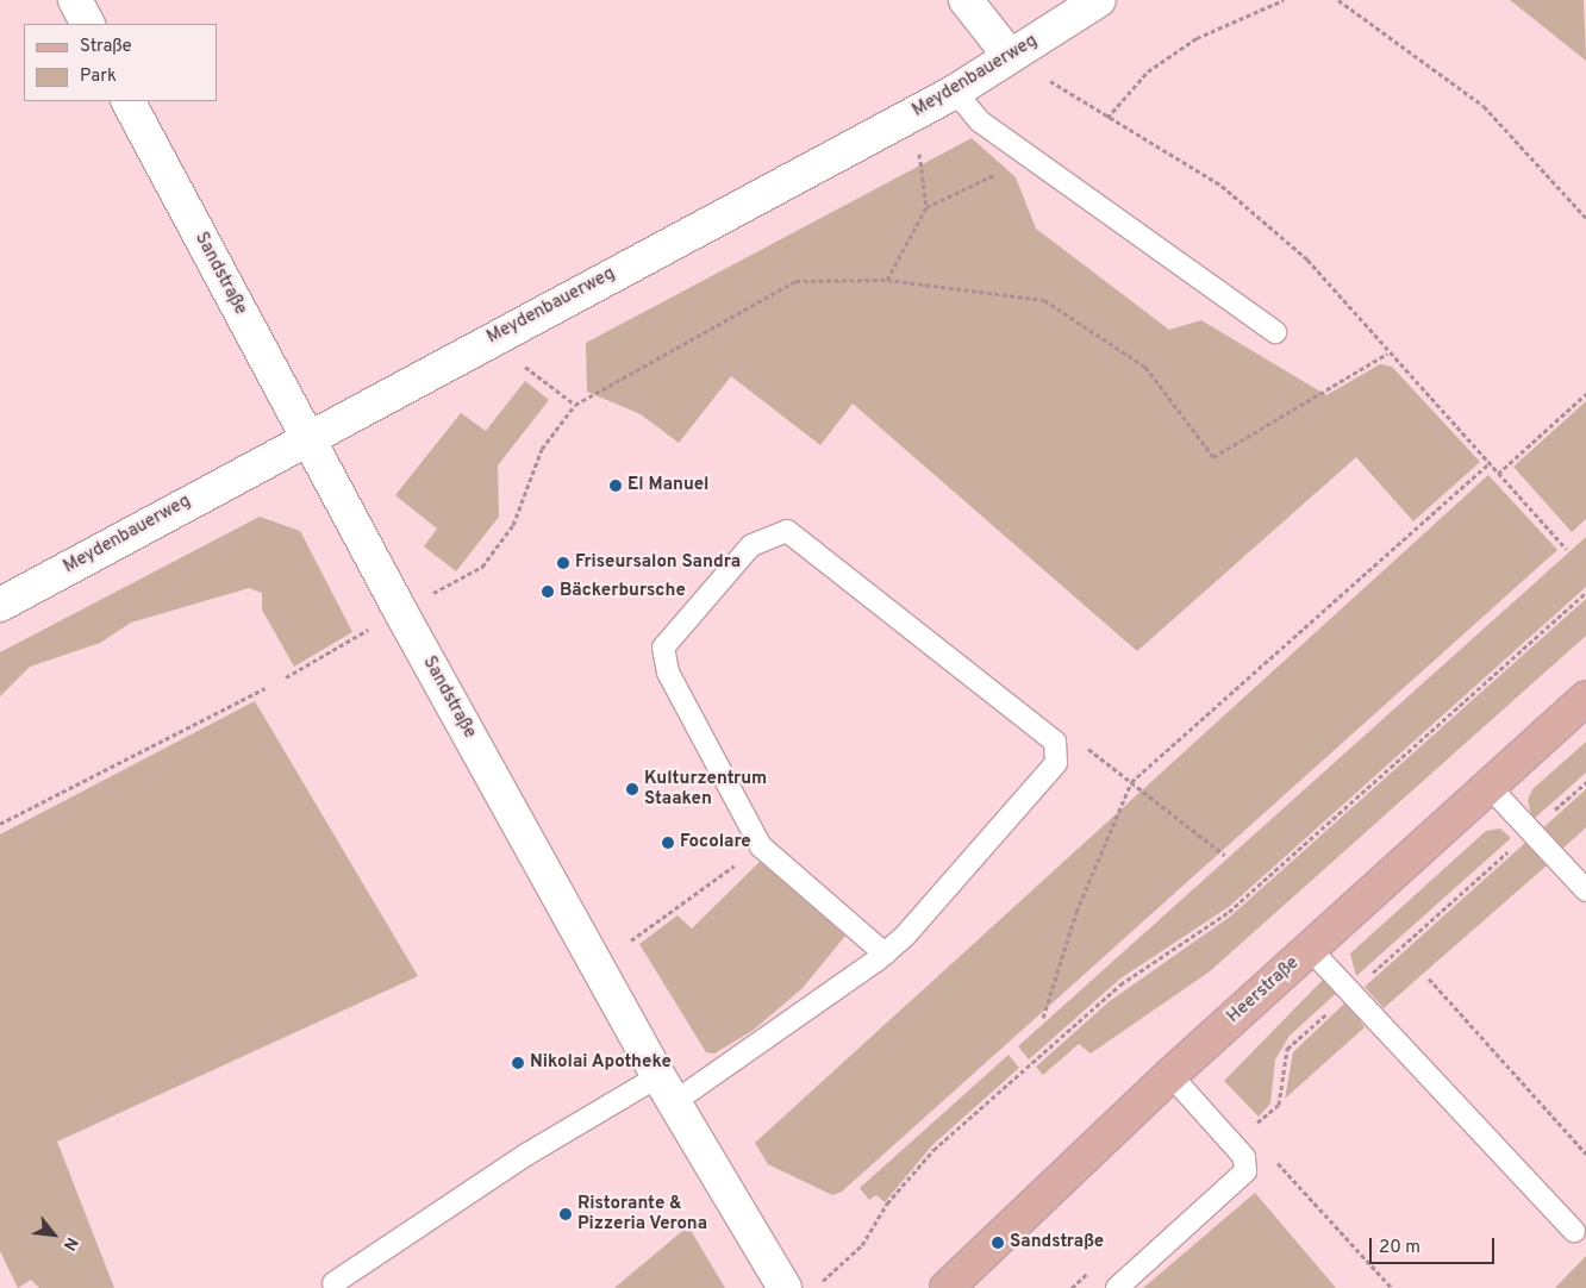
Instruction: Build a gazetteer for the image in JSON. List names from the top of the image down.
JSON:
{
  "streets": {
    "main road": ["Heerstraße"],
    "street": ["Meydenbauerweg", "Sandstraße"]
  },
  "crossings": [
    ["Meydenbauerweg", "Sandstraße"]
  ],
  "places": [
    "El Manuel",
    "Friseursalon Sandra",
    "Bäckerbursche",
    "Kulturzentrum Staaken",
    "Focolare",
    "Nikolai Apotheke",
    "Ristorante & Pizzeria Verona",
    "Sandstraße"
  ],
  "legend": ["Straße", "Park"],
  "scale_bar": "20 m",
  "north": "bottom right"
}
